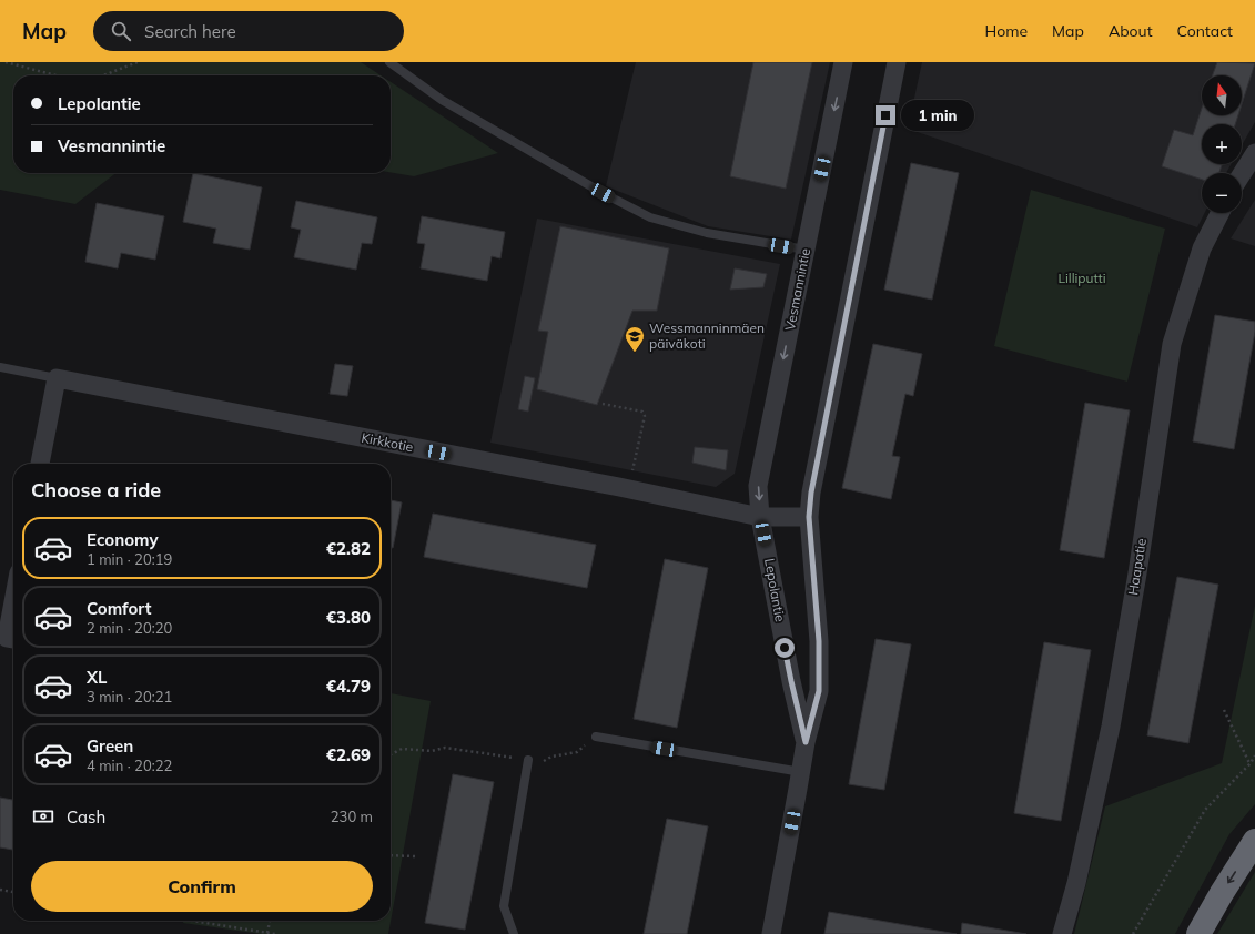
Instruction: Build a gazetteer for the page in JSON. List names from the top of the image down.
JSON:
{
  "streets": {
    "street": [
      "Vesmannintie",
      "Kirkkotie",
      "Haapatie",
      "Lepolantie"
    ]
  },
  "crossings": [
    ["Vesmannintie", "Kirkkotie"],
    ["Vesmannintie", "Lepolantie"],
    ["Kirkkotie", "Lepolantie"]
  ],
  "parks": ["Lilliputti"],
  "places": {
    "school or university": ["Wessmanninmäen päiväkoti"]
  },
  "north": "top",
  "page": {
    "header": "Map",
    "search": "Search here",
    "nav": [
      "Home",
      "Map",
      "About",
      "Contact"
    ],
    "map_buttons": ["+", "−"],
    "banner": ["Lepolantie", "Vesmannintie"],
    "bubble": "1 min",
    "heading": "Choose a ride",
    "list": [
      {
        "name": "Economy",
        "note": "1 min · 20:19",
        "value": "€2.82"
      },
      {
        "name": "Comfort",
        "note": "2 min · 20:20",
        "value": "€3.80"
      },
      {
        "name": "XL",
        "note": "3 min · 20:21",
        "value": "€4.79"
      },
      {
        "name": "Green",
        "note": "4 min · 20:22",
        "value": "€2.69"
      }
    ],
    "pay": ["Cash", "230 m"],
    "buttons": "Confirm"
  }
}
